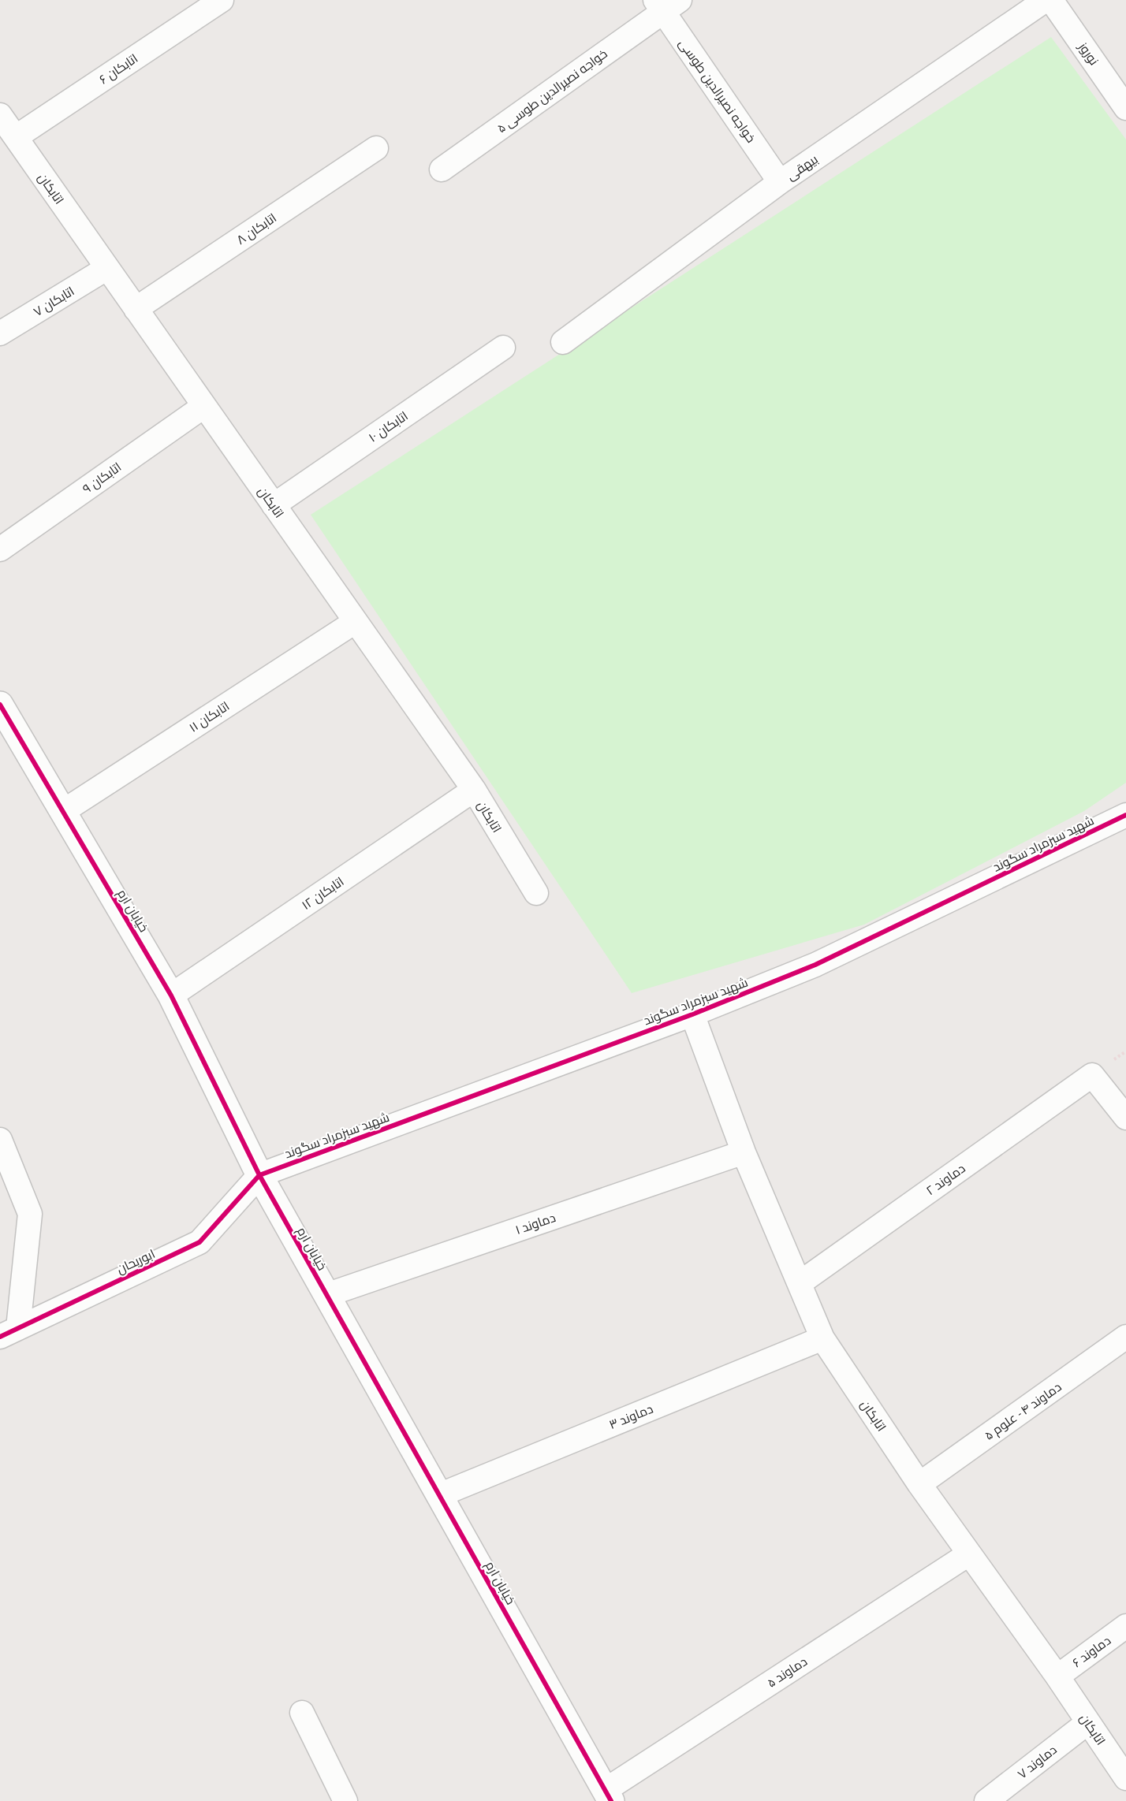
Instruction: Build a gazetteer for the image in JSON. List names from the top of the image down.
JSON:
{
  "streets": {
    "street": [
      "نوروز",
      "اتابکان ۶",
      "خواجه نصیرالدین طوسی ۵",
      "خواجه نصیرالدین طوسی",
      "بیهقی",
      "اتابکان",
      "اتابکان ۸",
      "اتابکان ۷",
      "اتابکان ۱۰",
      "اتابکان ۹",
      "اتابکان ۱۱",
      "شهید سبزمراد سگوند",
      "اتابکان ۱۲",
      "خیابان ارم",
      "دماوند ۲",
      "دماوند ۱",
      "ابوریحان",
      "دماوند ۴ - علوم ۵",
      "دماوند ۳",
      "دماوند ۶",
      "دماوند ۵",
      "دماوند ۷"
    ]
  },
  "crossings": [
    ["اتابکان ۶", "اتابکان"],
    ["خواجه نصیرالدین طوسی ۵", "خواجه نصیرالدین طوسی"],
    ["خواجه نصیرالدین طوسی", "بیهقی"],
    ["اتابکان", "اتابکان ۸"],
    ["اتابکان", "اتابکان ۷"],
    ["اتابکان", "اتابکان ۱۰"],
    ["اتابکان", "اتابکان ۹"],
    ["اتابکان", "اتابکان ۱۱"],
    ["اتابکان", "شهید سبزمراد سگوند"],
    ["اتابکان", "اتابکان ۱۲"],
    ["اتابکان", "دماوند ۲"],
    ["اتابکان", "دماوند ۱"],
    ["اتابکان", "دماوند ۴ - علوم ۵"],
    ["اتابکان", "دماوند ۳"],
    ["اتابکان", "دماوند ۶"],
    ["اتابکان", "دماوند ۵"],
    ["اتابکان", "دماوند ۷"],
    ["اتابکان ۱۱", "خیابان ارم"],
    ["شهید سبزمراد سگوند", "خیابان ارم"],
    ["شهید سبزمراد سگوند", "ابوریحان"],
    ["اتابکان ۱۲", "خیابان ارم"],
    ["خیابان ارم", "دماوند ۱"],
    ["خیابان ارم", "ابوریحان"],
    ["خیابان ارم", "دماوند ۳"],
    ["خیابان ارم", "دماوند ۵"]
  ]
}
